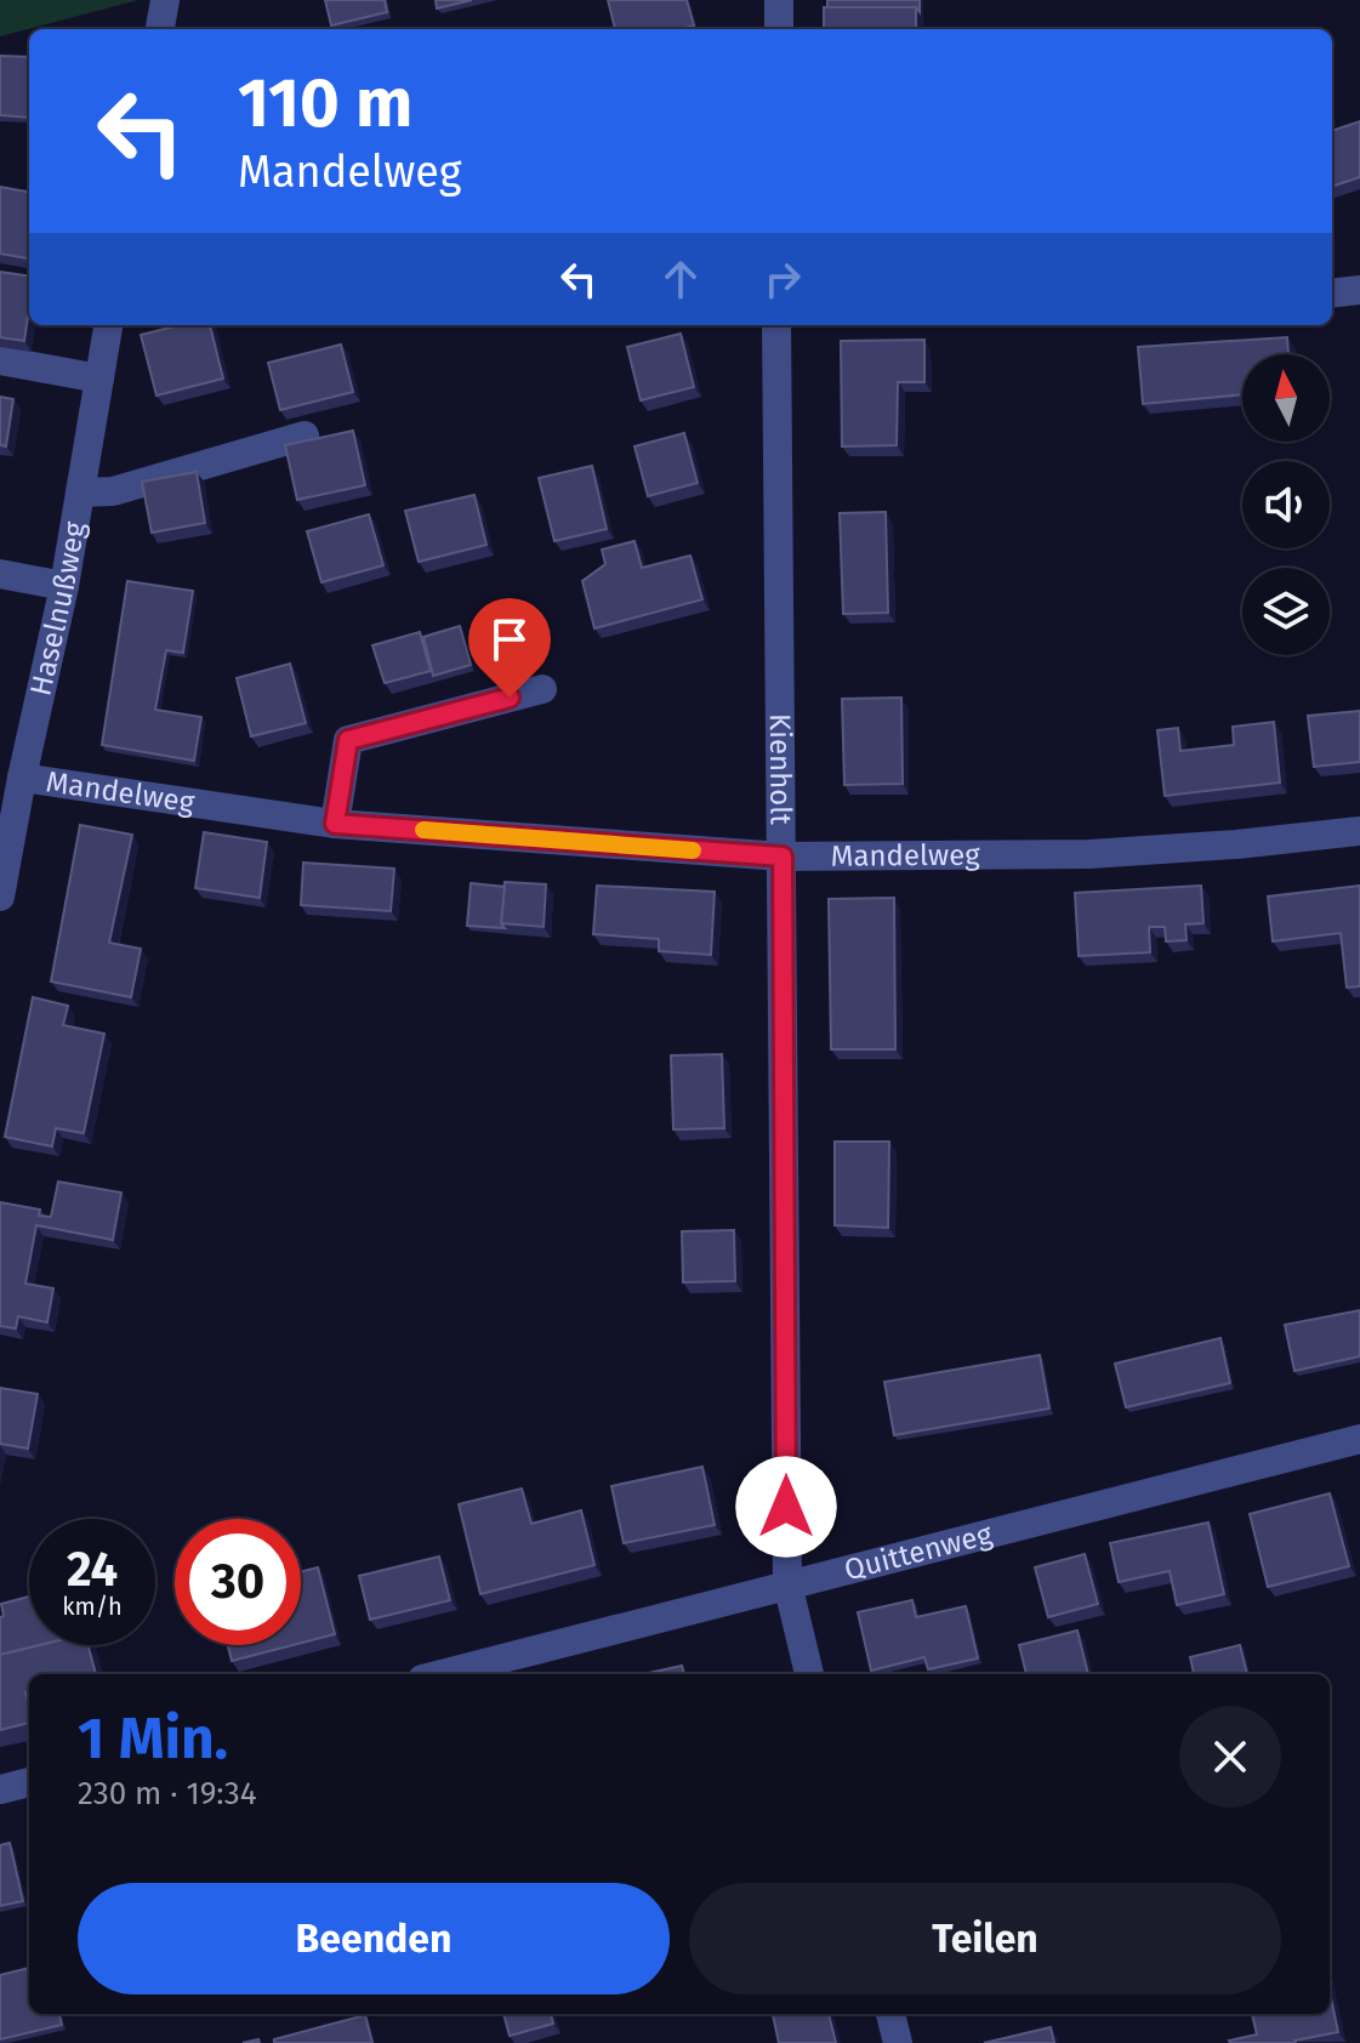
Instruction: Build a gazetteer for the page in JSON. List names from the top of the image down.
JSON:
{
  "streets": {
    "street": [
      "Haselnußweg",
      "Kienholt",
      "Mandelweg",
      "Quittenweg"
    ]
  },
  "crossings": [
    ["Haselnußweg", "Mandelweg"],
    ["Kienholt", "Mandelweg"],
    ["Kienholt", "Quittenweg"]
  ],
  "north": "top",
  "page": {
    "turn": ["110 m", "Mandelweg"],
    "speed": "24 km/h",
    "limit": "30",
    "heading": ["1 Min.", "230 m · 19:34"],
    "buttons": ["Beenden", "Teilen"]
  }
}
